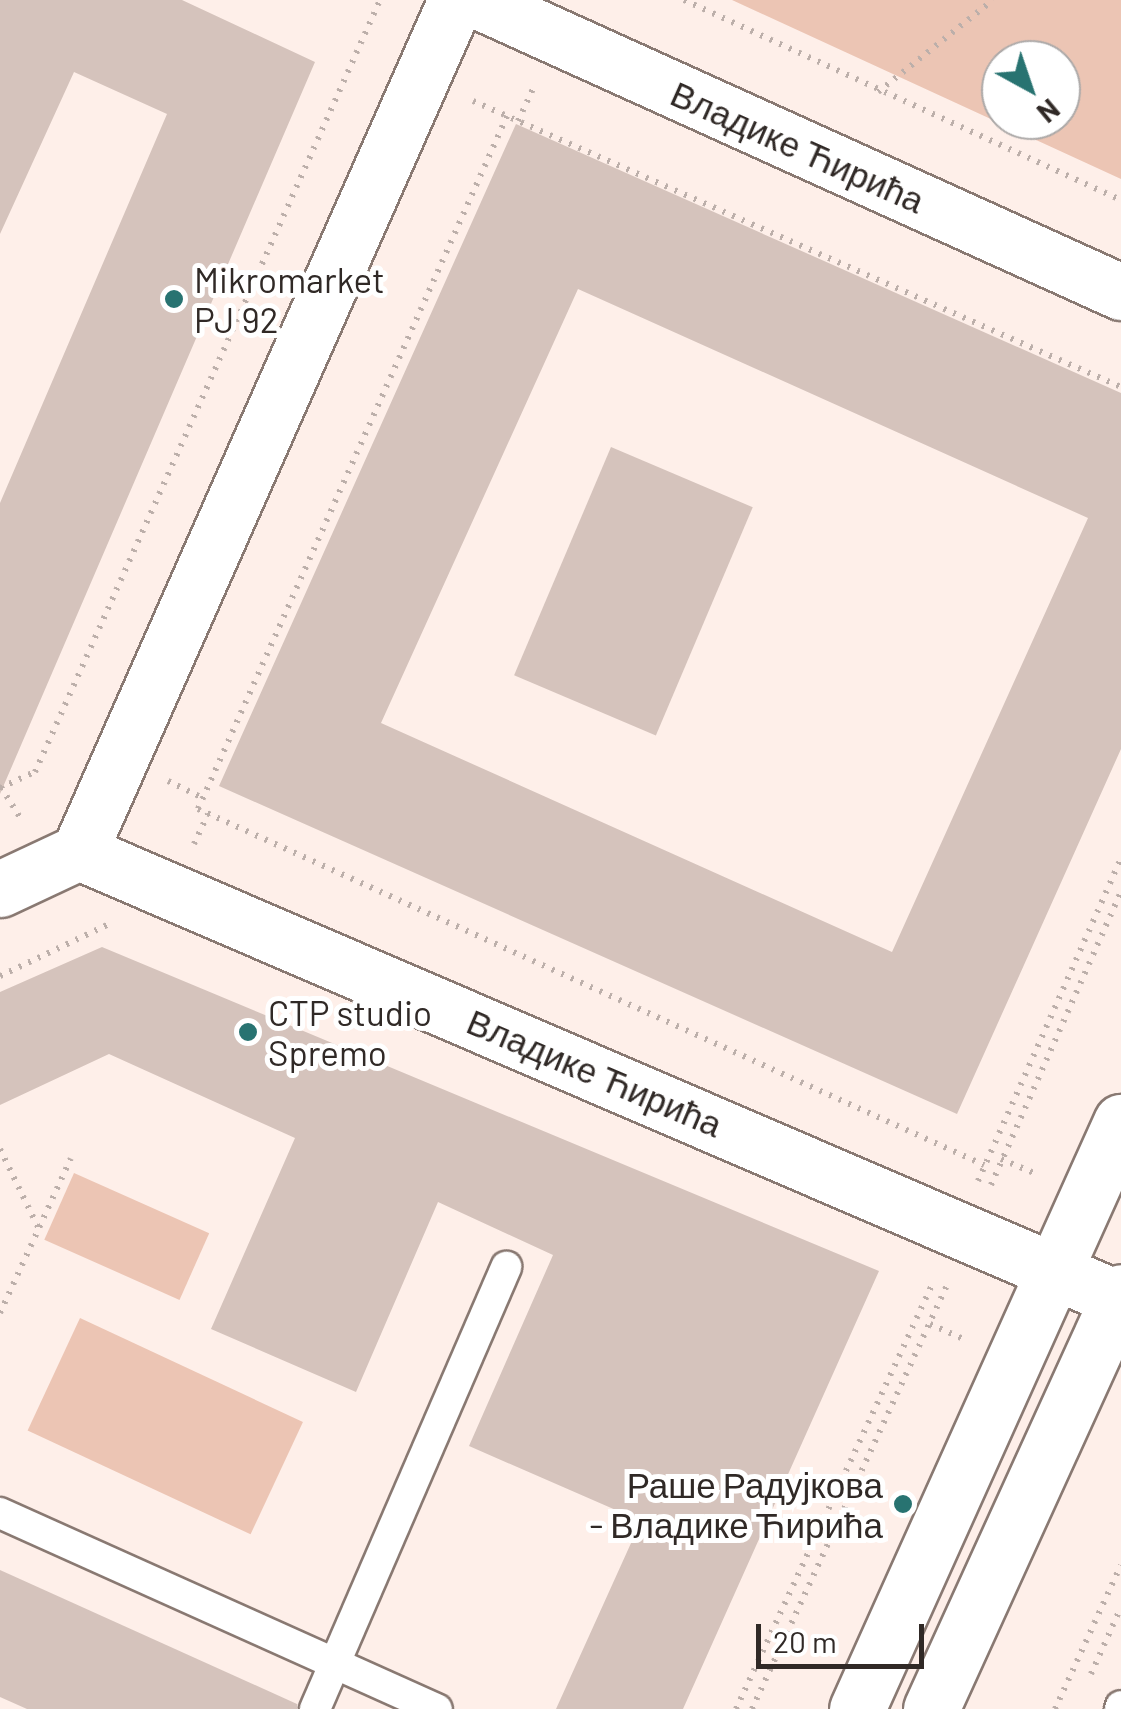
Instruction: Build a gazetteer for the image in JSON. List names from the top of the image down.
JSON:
{
  "streets": {
    "street": ["Владике Ћирића"]
  },
  "places": ["Mikromarket PJ 92", "CTP studio Spremo", "Раше Радујкова - Владике Ћирића"],
  "scale_bar": "20 m",
  "north": "bottom right"
}
